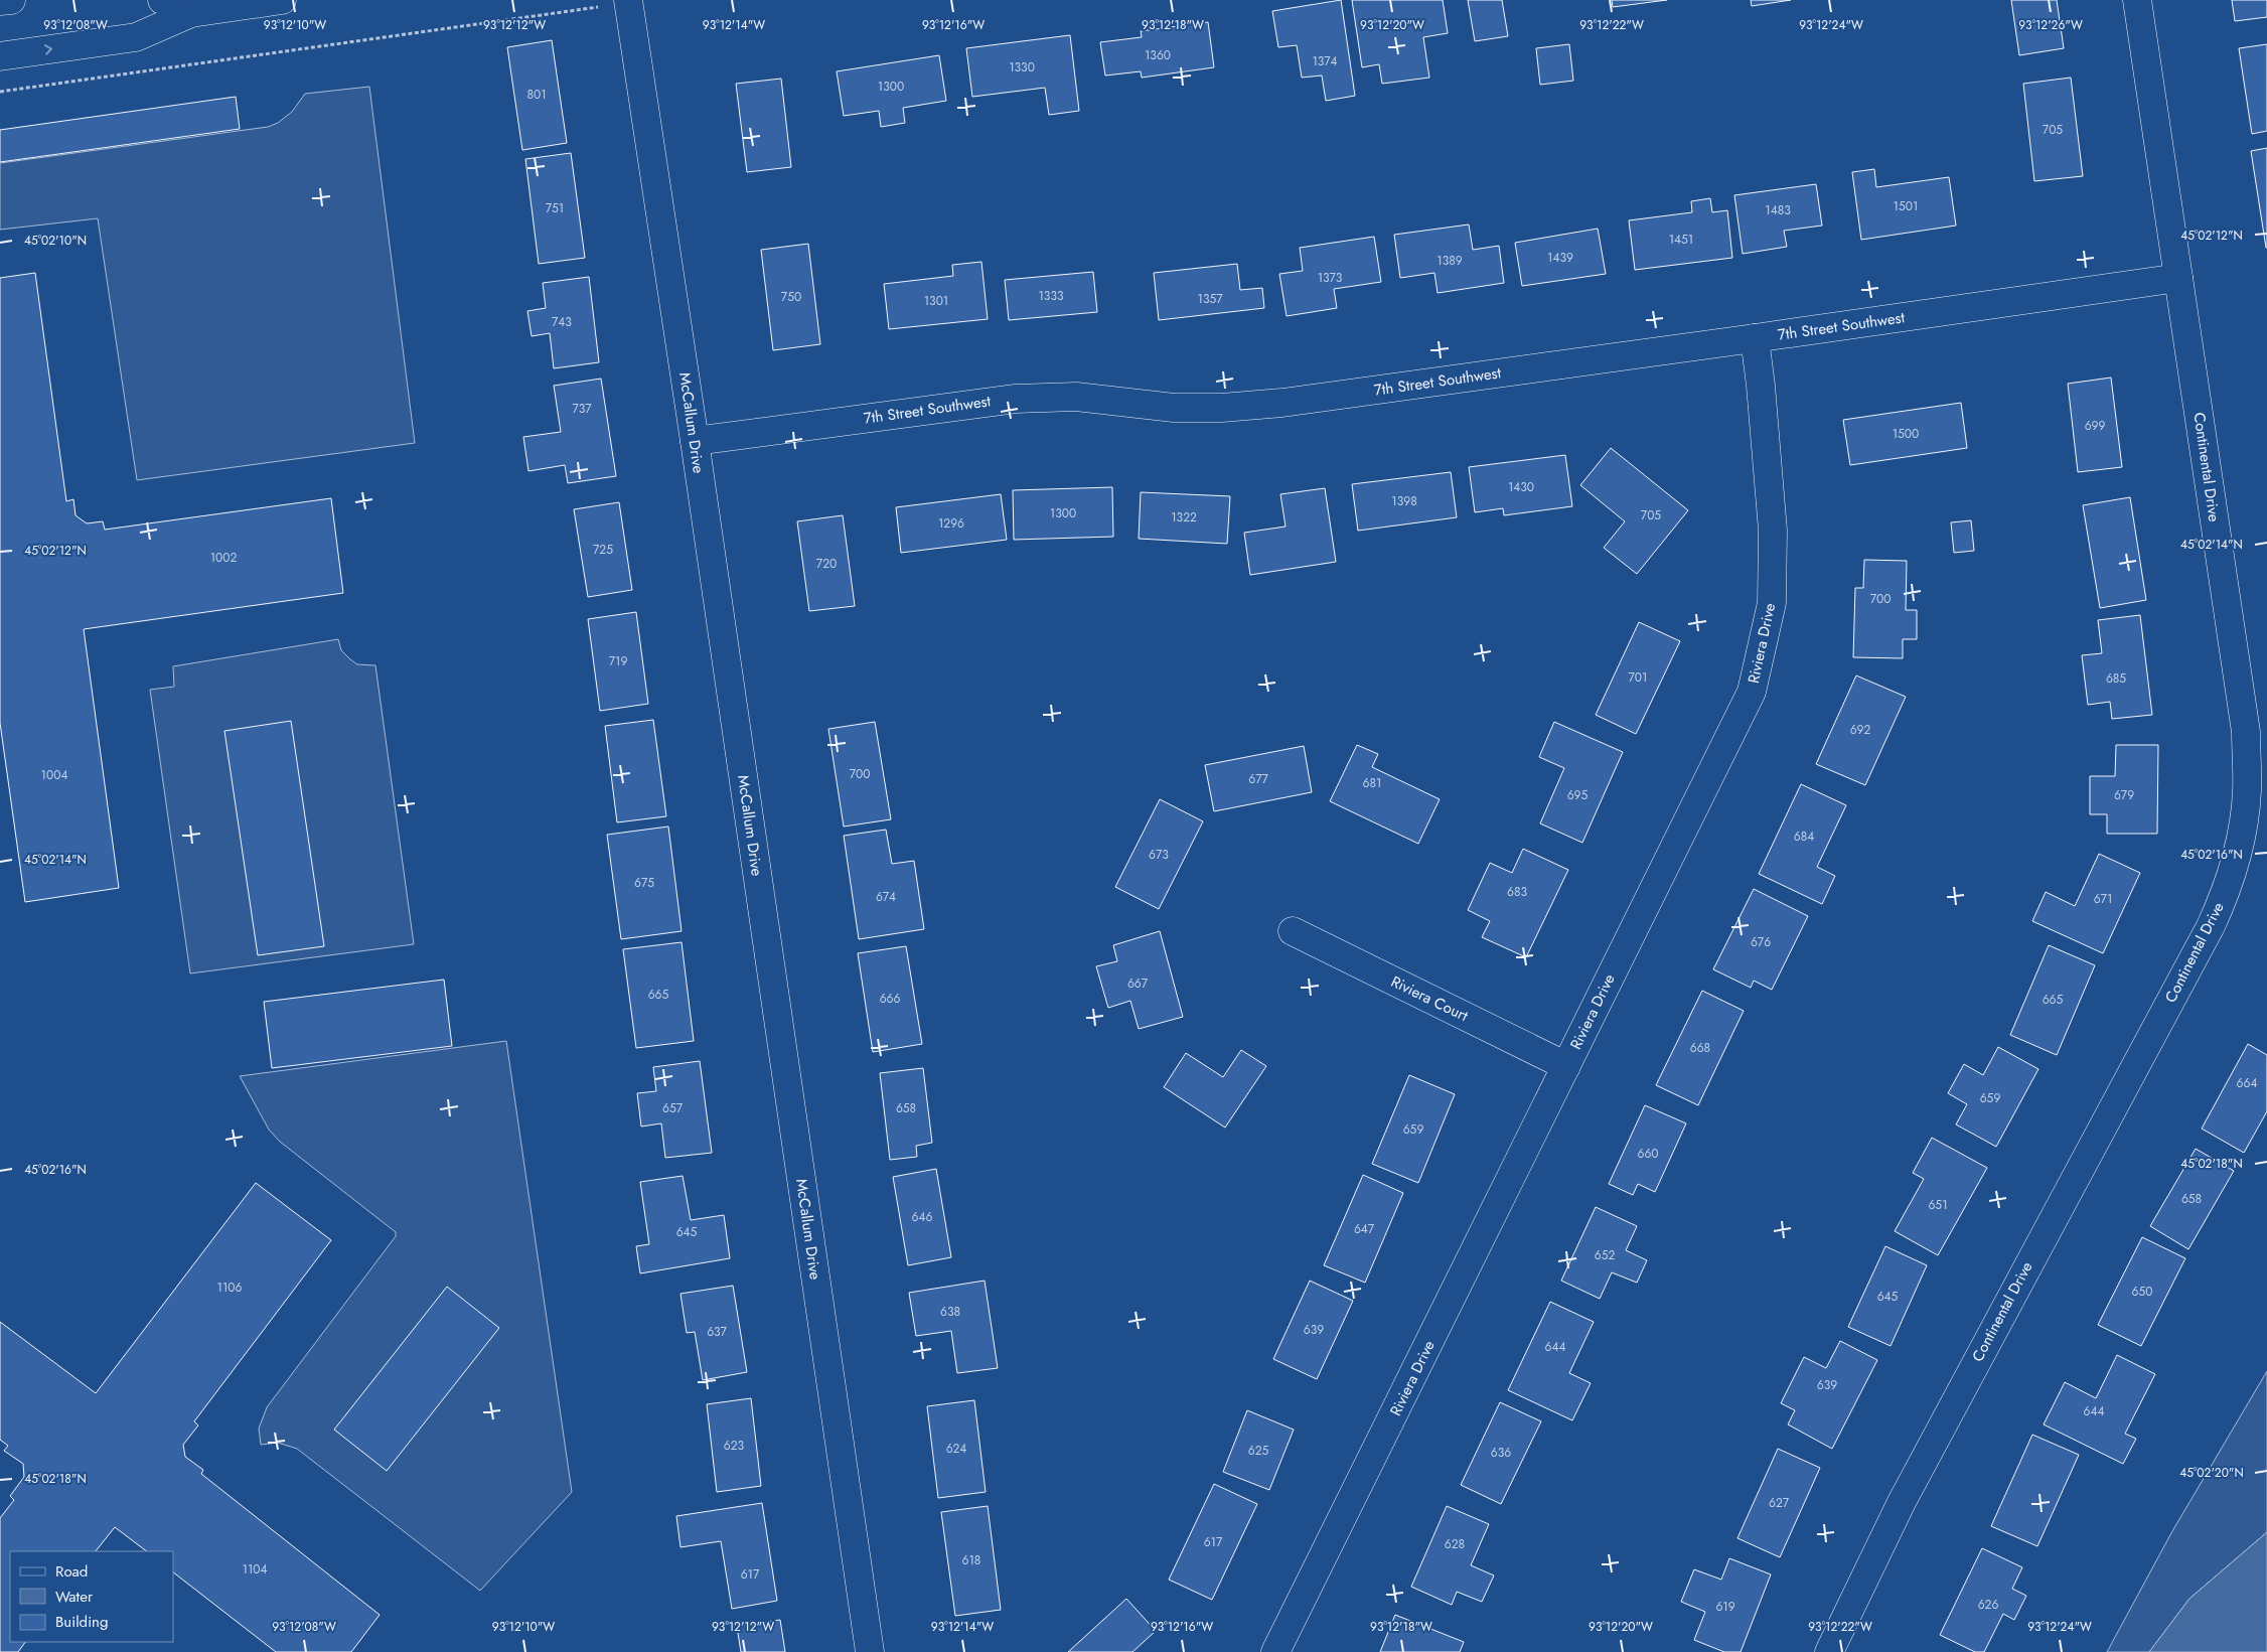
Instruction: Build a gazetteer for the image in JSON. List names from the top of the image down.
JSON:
{
  "streets": {
    "street": [
      "7th Street Southwest",
      "McCallum Drive",
      "Continental Drive",
      "Riviera Drive",
      "Riviera Court"
    ]
  },
  "crossings": [
    ["7th Street Southwest", "McCallum Drive"],
    ["7th Street Southwest", "Continental Drive"],
    ["7th Street Southwest", "Riviera Drive"],
    ["Riviera Drive", "Riviera Court"]
  ],
  "house_numbers": [
    "1360",
    "1374",
    "1330",
    "1300",
    "801",
    "705",
    "1501",
    "751",
    "1483",
    "1451",
    "1439",
    "1389",
    "1373",
    "1333",
    "750",
    "1357",
    "1301",
    "743",
    "737",
    "699",
    "1500",
    "1430",
    "1398",
    "1300",
    "705",
    "1322",
    "1296",
    "725",
    "1002",
    "720",
    "700",
    "719",
    "701",
    "685",
    "692",
    "700",
    "1004",
    "677",
    "681",
    "695",
    "679",
    "684",
    "673",
    "675",
    "683",
    "674",
    "671",
    "676",
    "667",
    "665",
    "666",
    "665",
    "668",
    "664",
    "659",
    "657",
    "658",
    "659",
    "660",
    "658",
    "651",
    "646",
    "647",
    "645",
    "652",
    "1106",
    "650",
    "645",
    "638",
    "639",
    "637",
    "644",
    "639",
    "644",
    "623",
    "624",
    "625",
    "636",
    "627",
    "617",
    "628",
    "618",
    "1104",
    "617",
    "626",
    "619"
  ],
  "legend": ["Road", "Water", "Building"],
  "coordinates": [
    "93°12'08\"W",
    "93°12'10\"W",
    "93°12'12\"W",
    "93°12'14\"W",
    "93°12'16\"W",
    "93°12'18\"W",
    "93°12'20\"W",
    "93°12'22\"W",
    "93°12'24\"W",
    "93°12'26\"W",
    "45°02'12\"N",
    "45°02'10\"N",
    "45°02'14\"N",
    "45°02'16\"N",
    "45°02'18\"N",
    "45°02'20\"N"
  ]
}
